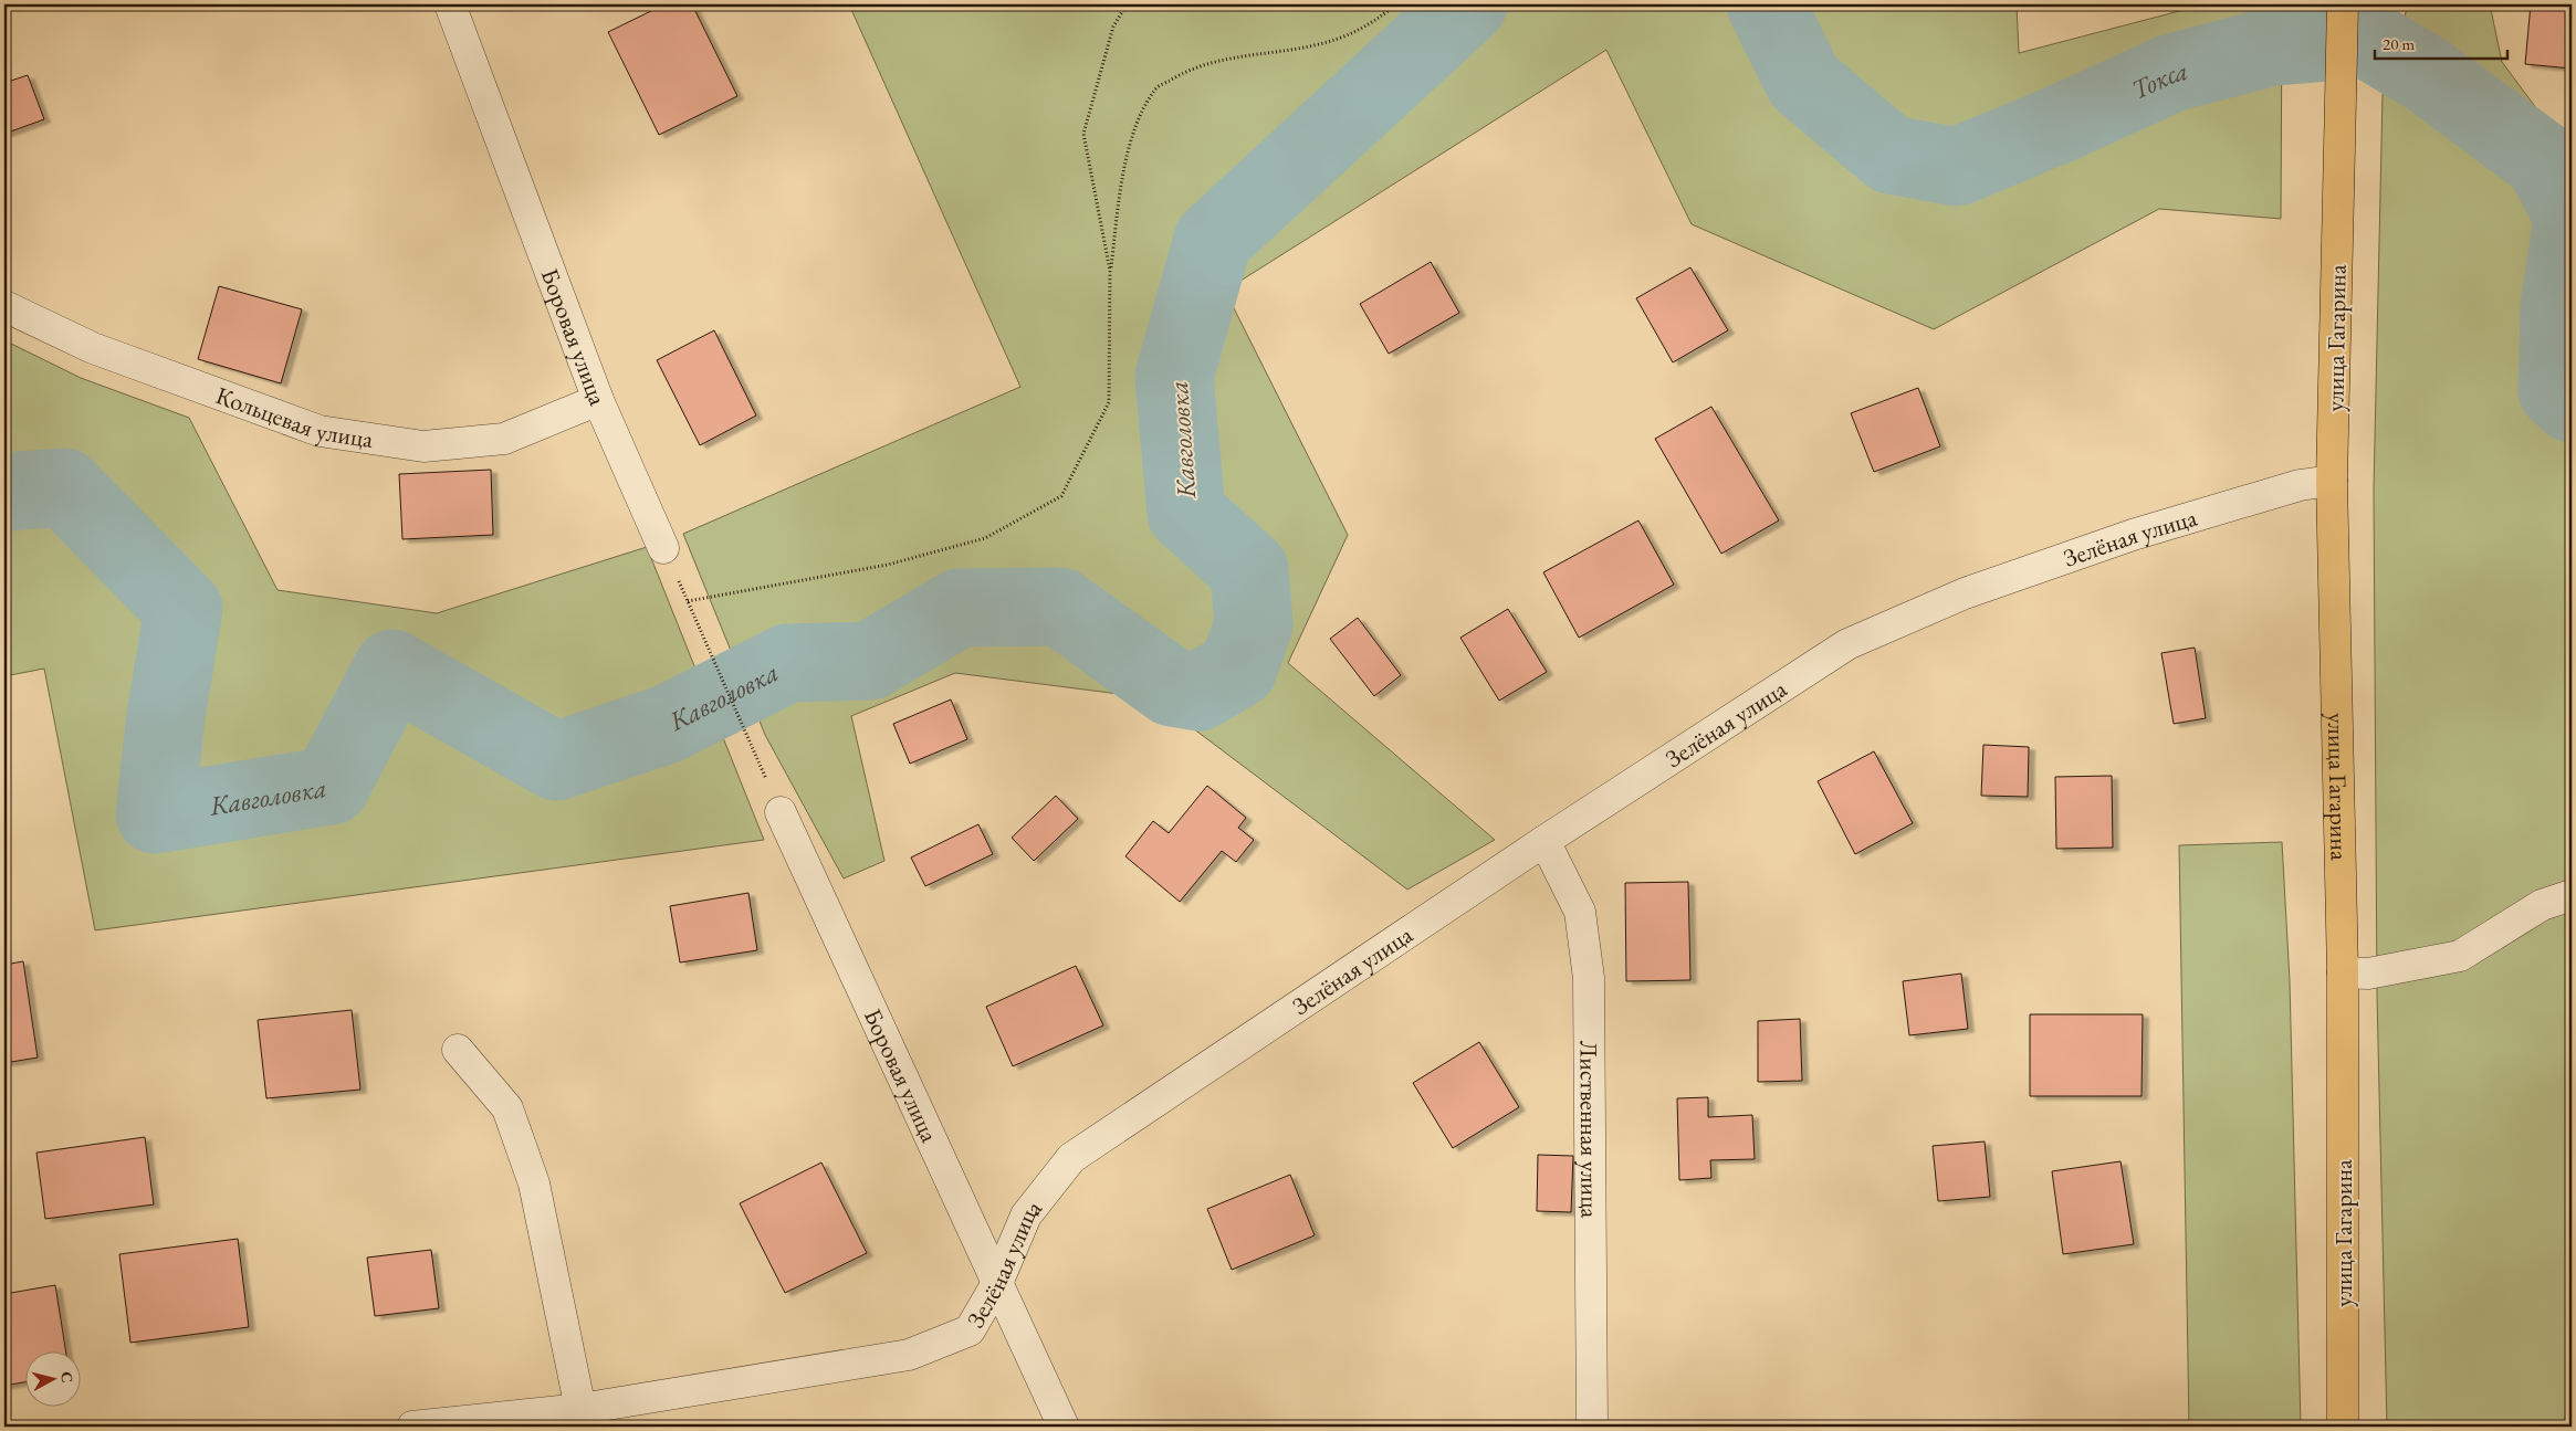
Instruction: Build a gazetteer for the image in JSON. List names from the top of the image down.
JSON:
{
  "streets": {
    "main road": ["улица Гагарина"],
    "street": [
      "Боровая улица",
      "Кольцевая улица",
      "Зелёная улица",
      "Лиственная улица"
    ]
  },
  "crossings": [
    ["Боровая улица", "Кольцевая улица"],
    ["Боровая улица", "Зелёная улица"],
    ["улица Гагарина", "Зелёная улица"],
    ["Зелёная улица", "Лиственная улица"]
  ],
  "water": ["Токса", "Кавголовка"],
  "scale_bar": "20 m",
  "north": "right"
}
